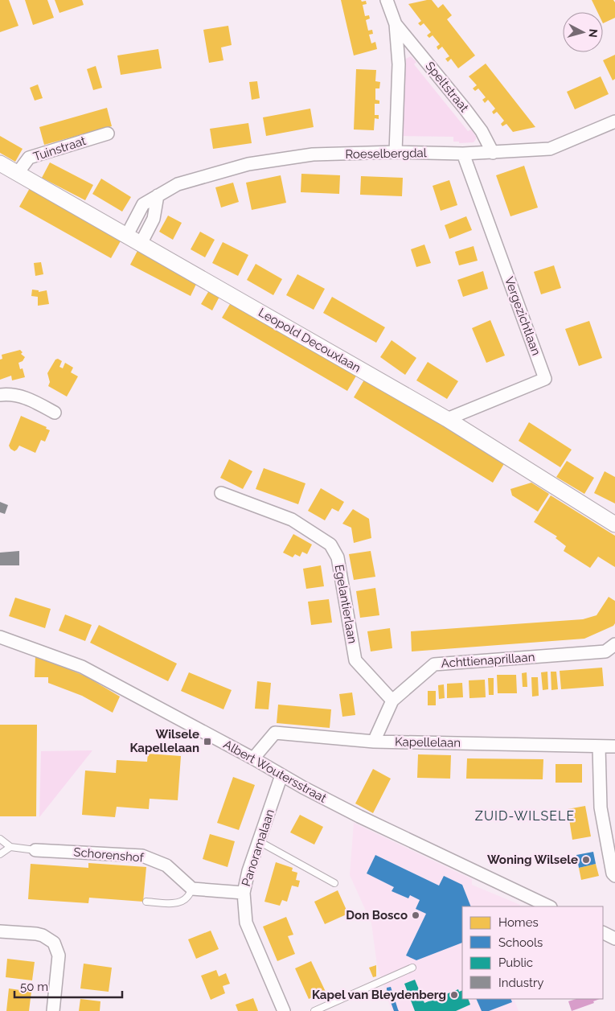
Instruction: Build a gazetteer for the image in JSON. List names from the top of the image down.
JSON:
{
  "streets": {
    "street": [
      "Speltstraat",
      "Tuinstraat",
      "Roeselbergdal",
      "Vergezichtlaan",
      "Leopold Decouxlaan",
      "Egelantierlaan",
      "Achttienaprillaan",
      "Kapellelaan",
      "Albert Woutersstraat",
      "Panoramalaan",
      "Schorenshof"
    ]
  },
  "crossings": [
    ["Speltstraat", "Roeselbergdal"],
    ["Tuinstraat", "Leopold Decouxlaan"],
    ["Roeselbergdal", "Vergezichtlaan"],
    ["Roeselbergdal", "Leopold Decouxlaan"],
    ["Vergezichtlaan", "Leopold Decouxlaan"],
    ["Egelantierlaan", "Achttienaprillaan"],
    ["Achttienaprillaan", "Kapellelaan"],
    ["Kapellelaan", "Albert Woutersstraat"],
    ["Albert Woutersstraat", "Panoramalaan"]
  ],
  "districts": ["ZUID-WILSELE"],
  "places": {
    "transit": ["Wilsele Kapellelaan"],
    "other": ["Woning Wilsele", "Don Bosco", "Kapel van Bleydenberg"]
  },
  "legend": [
    "Homes",
    "Schools",
    "Public",
    "Industry"
  ],
  "scale_bar": "50 m",
  "north": "right"
}
